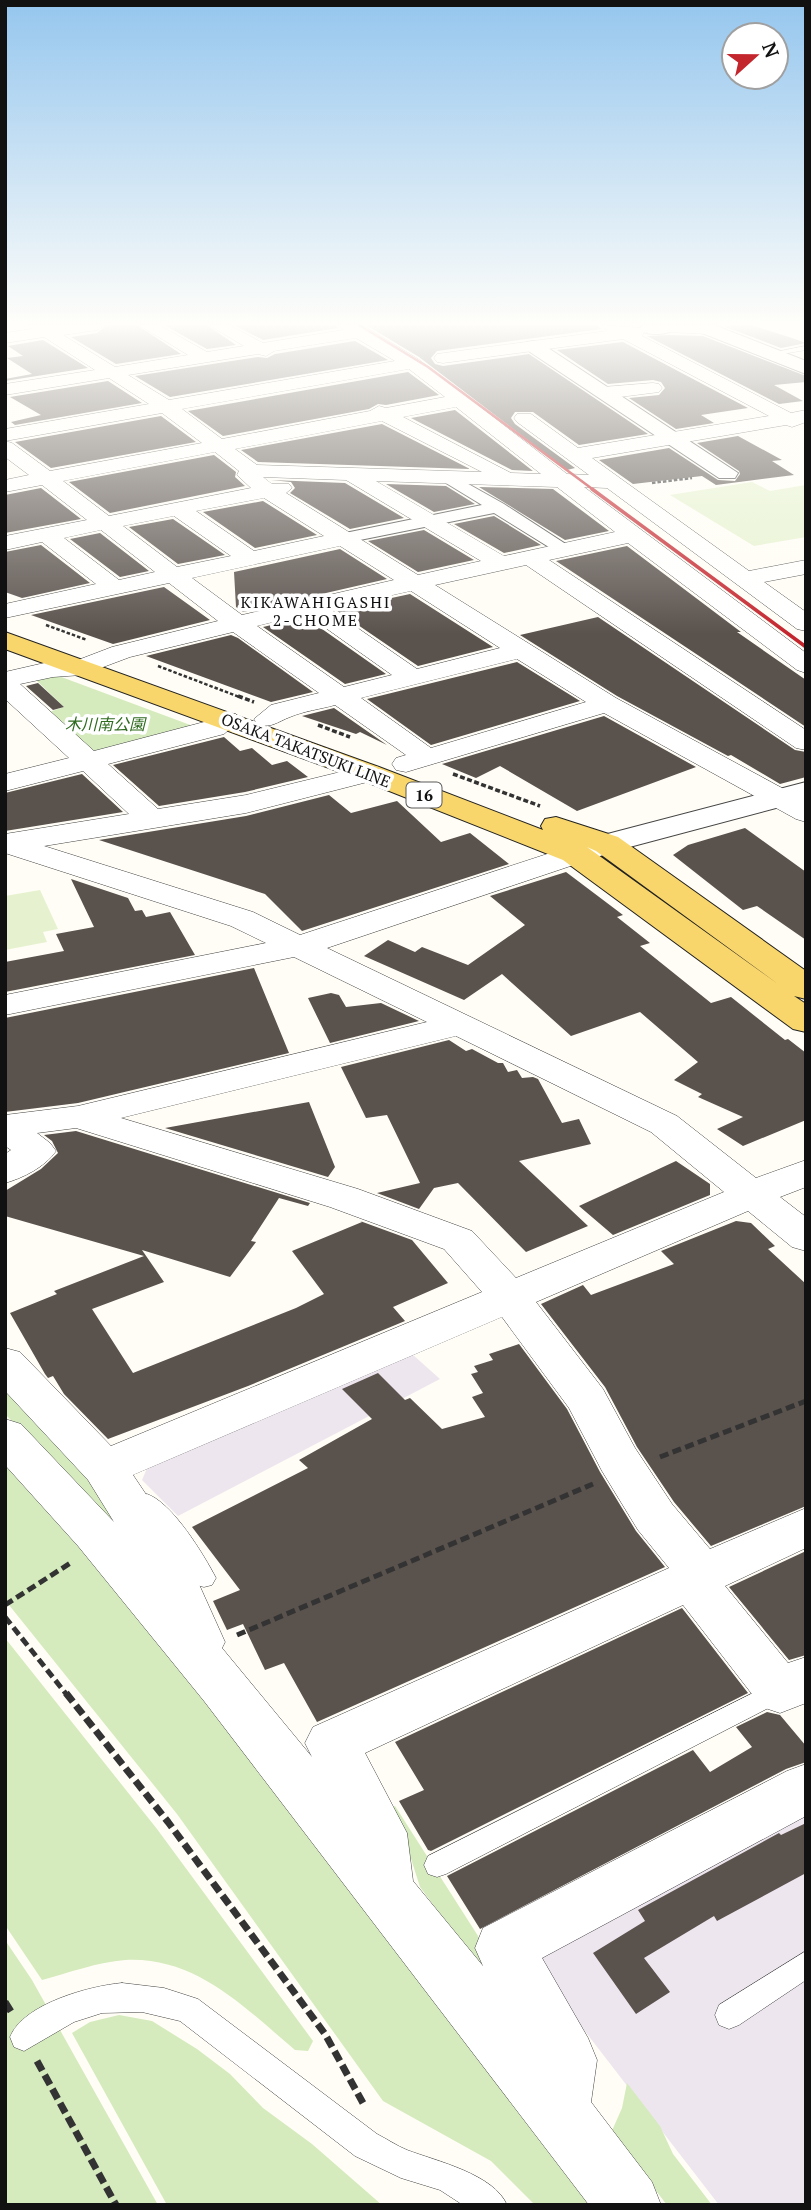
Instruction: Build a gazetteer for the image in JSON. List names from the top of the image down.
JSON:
{
  "streets": {
    "main road": ["OSAKA TAKATSUKI LINE", "16"]
  },
  "districts": ["KIKAWAHIGASHI 2-CHOME"],
  "parks": ["木川南公園"],
  "north": "right"
}
